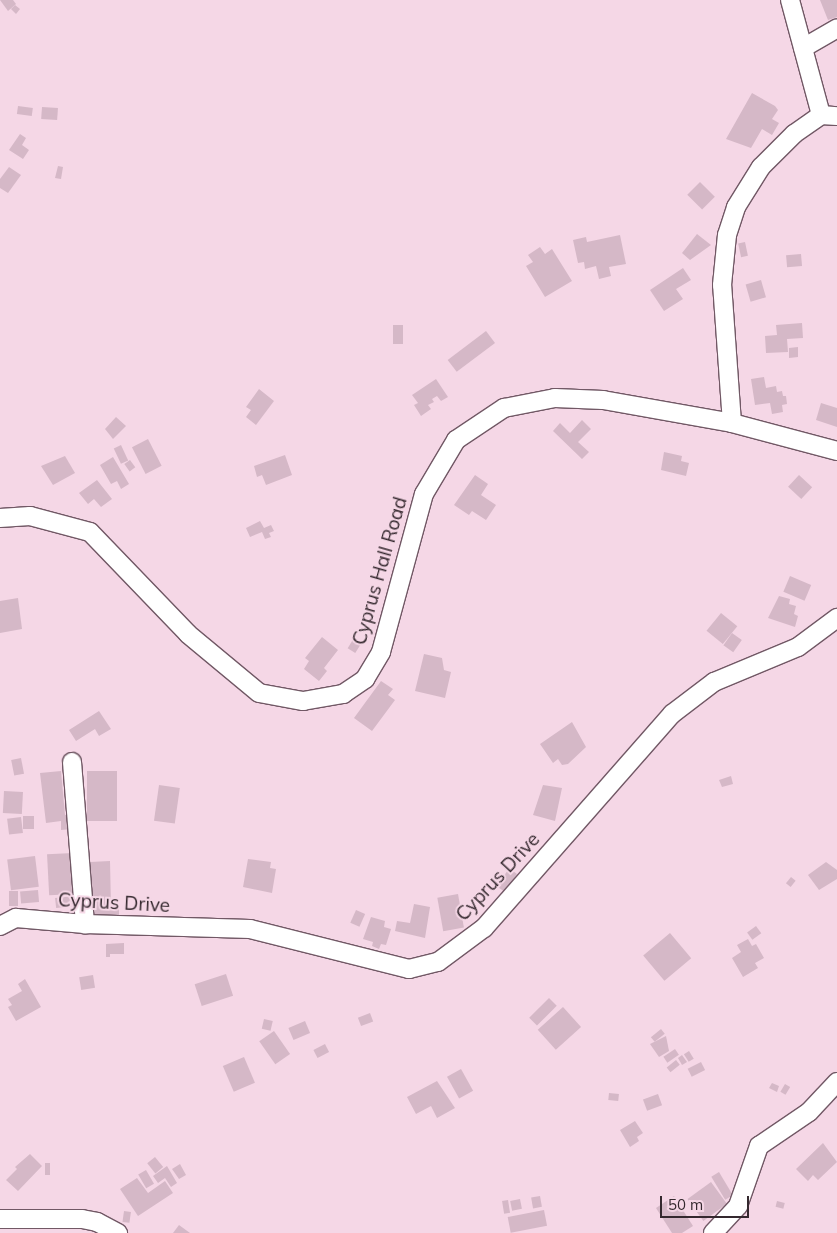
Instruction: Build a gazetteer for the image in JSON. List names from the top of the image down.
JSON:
{
  "streets": {
    "street": ["Cyprus Hall Road", "Cyprus Drive"]
  },
  "scale_bar": "50 m"
}
